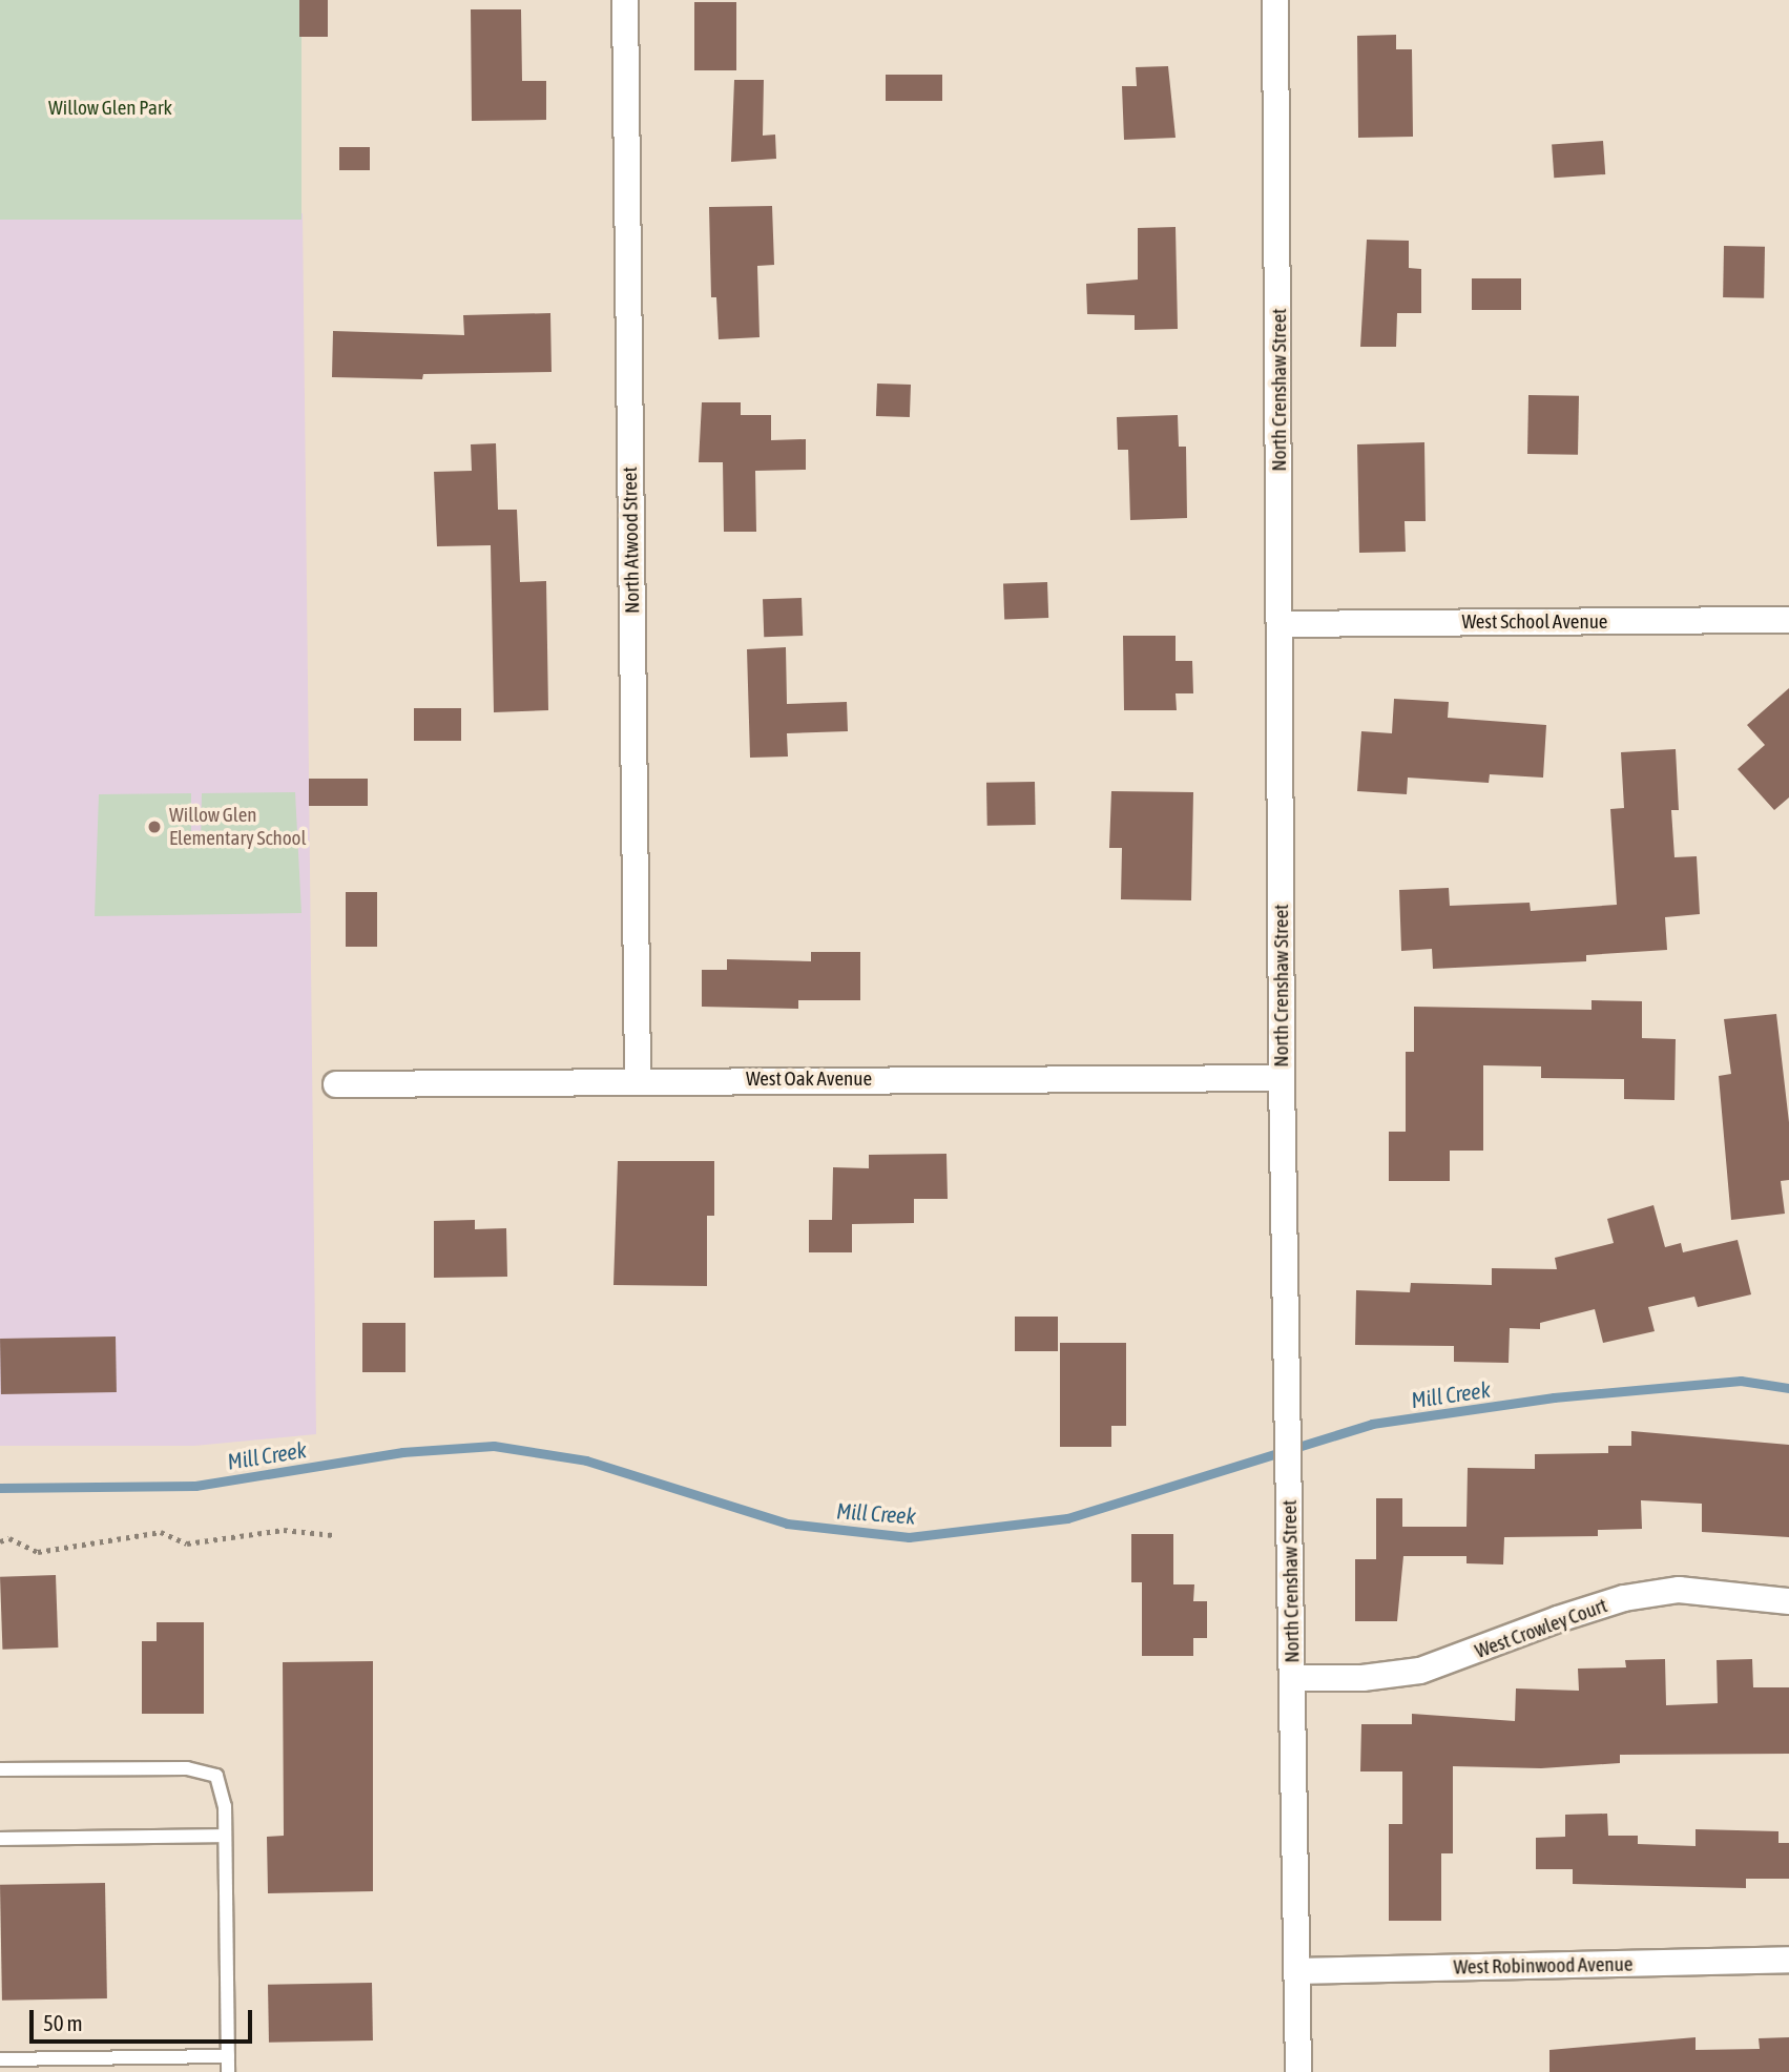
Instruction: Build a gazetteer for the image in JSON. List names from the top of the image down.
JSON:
{
  "streets": {
    "street": [
      "North Crenshaw Street",
      "North Atwood Street",
      "West School Avenue",
      "West Oak Avenue",
      "West Crowley Court",
      "West Robinwood Avenue"
    ]
  },
  "crossings": [
    ["North Crenshaw Street", "West School Avenue"],
    ["North Crenshaw Street", "West Oak Avenue"],
    ["North Crenshaw Street", "West Crowley Court"],
    ["North Crenshaw Street", "West Robinwood Avenue"],
    ["North Atwood Street", "West Oak Avenue"]
  ],
  "water": ["Mill Creek"],
  "parks": ["Willow Glen Park"],
  "places": ["Willow Glen Elementary School"],
  "scale_bar": "50 m"
}
